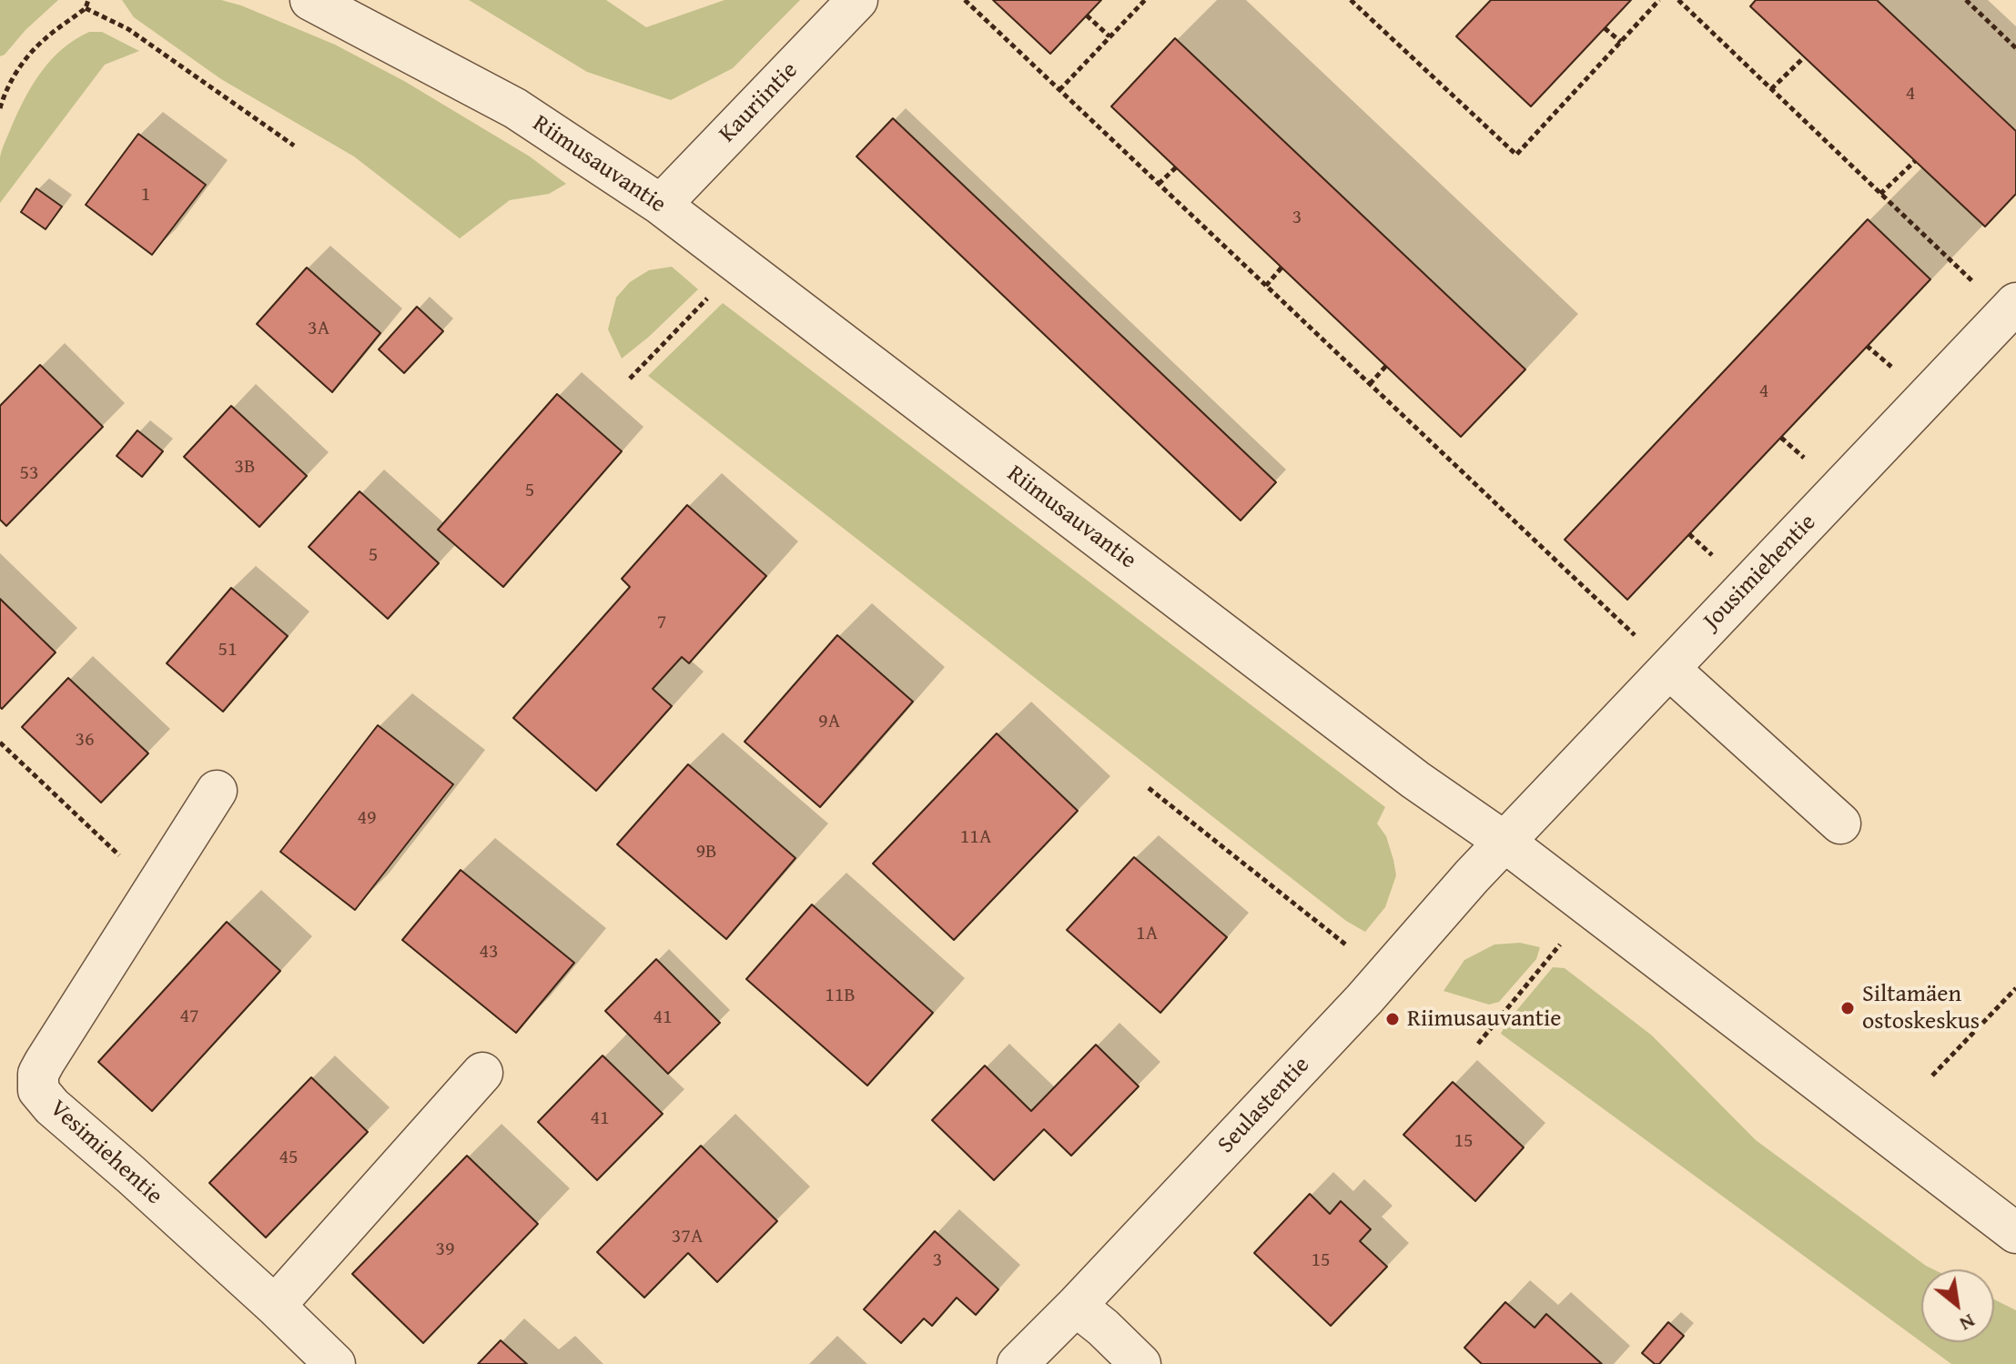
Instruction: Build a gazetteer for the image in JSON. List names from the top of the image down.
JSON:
{
  "streets": {
    "street": [
      "Kauriintie",
      "Riimusauvantie",
      "Jousimiehentie",
      "Seulastentie",
      "Vesimiehentie"
    ]
  },
  "crossings": [
    ["Kauriintie", "Riimusauvantie"],
    ["Riimusauvantie", "Jousimiehentie"],
    ["Riimusauvantie", "Seulastentie"],
    ["Jousimiehentie", "Seulastentie"]
  ],
  "places": ["Siltamäen ostoskeskus", "Riimusauvantie"],
  "house_numbers": [
    "4",
    "1",
    "3",
    "3A",
    "4",
    "3B",
    "53",
    "5",
    "5",
    "7",
    "51",
    "9A",
    "36",
    "49",
    "11A",
    "9B",
    "1A",
    "43",
    "11B",
    "47",
    "41",
    "41",
    "15",
    "45",
    "37A",
    "39",
    "3",
    "15"
  ],
  "north": "bottom right"
}
